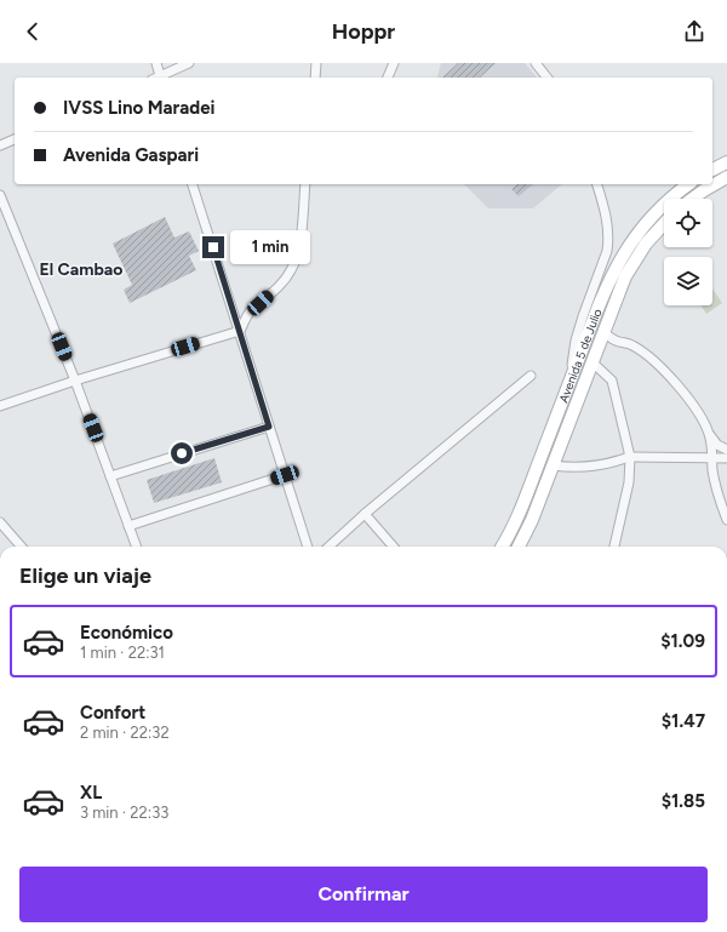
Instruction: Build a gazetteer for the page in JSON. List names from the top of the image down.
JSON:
{
  "streets": {
    "street": ["Avenida 5 de Julio"]
  },
  "districts": ["El Cambao"],
  "page": {
    "header": "Hoppr",
    "banner": ["IVSS Lino Maradei", "Avenida Gaspari"],
    "bubble": "1 min",
    "heading": "Elige un viaje",
    "list": [
      {
        "name": "Económico",
        "note": "1 min · 22:31",
        "value": "$1.09"
      },
      {
        "name": "Confort",
        "note": "2 min · 22:32",
        "value": "$1.47"
      },
      {
        "name": "XL",
        "note": "3 min · 22:33",
        "value": "$1.85"
      }
    ],
    "buttons": "Confirmar"
  }
}
